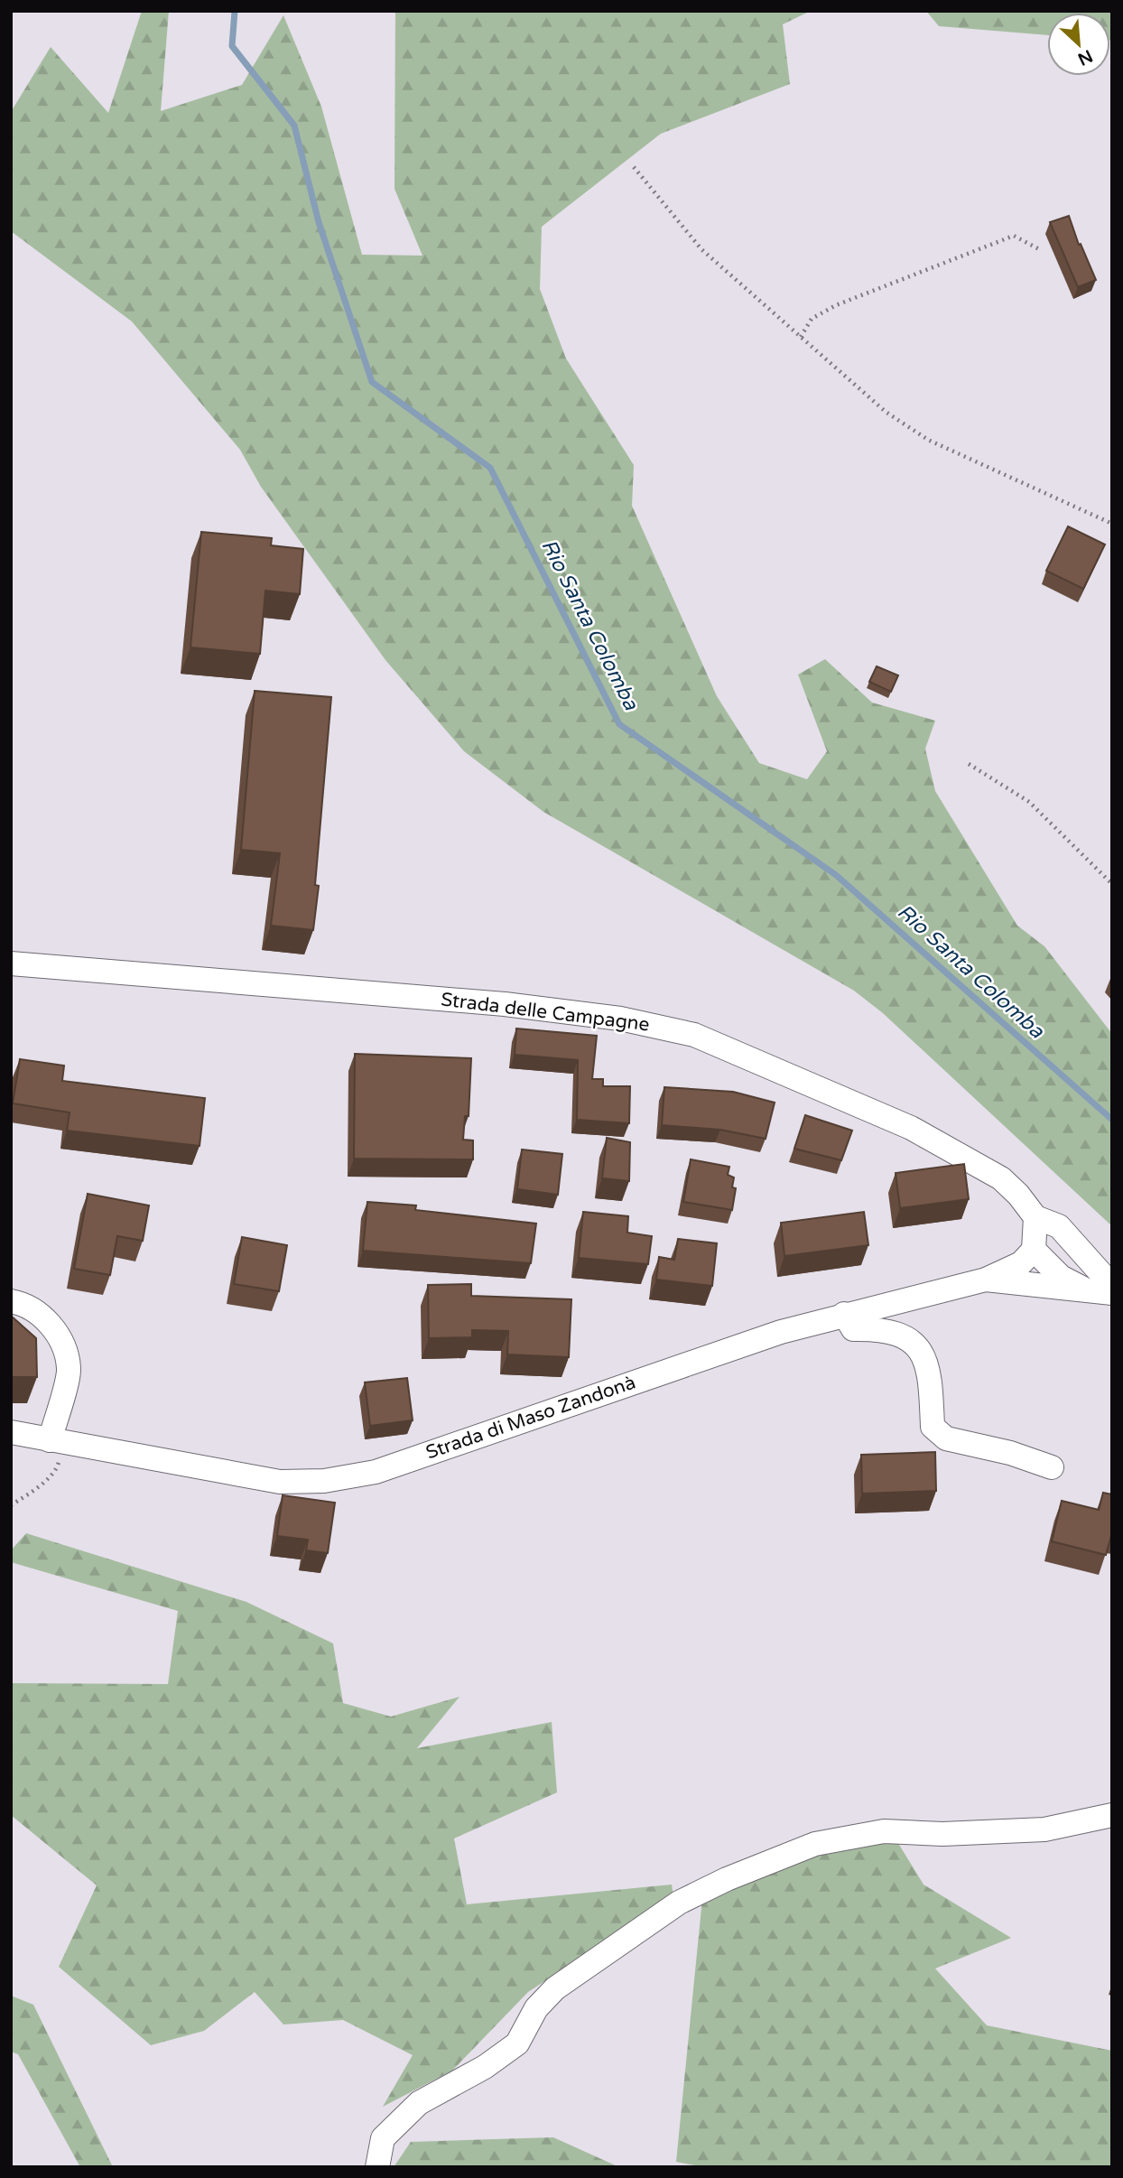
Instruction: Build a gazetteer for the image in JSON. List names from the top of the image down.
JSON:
{
  "streets": {
    "street": ["Strada delle Campagne", "Strada di Maso Zandonà"]
  },
  "water": ["Rio Santa Colomba"],
  "north": "bottom right"
}
